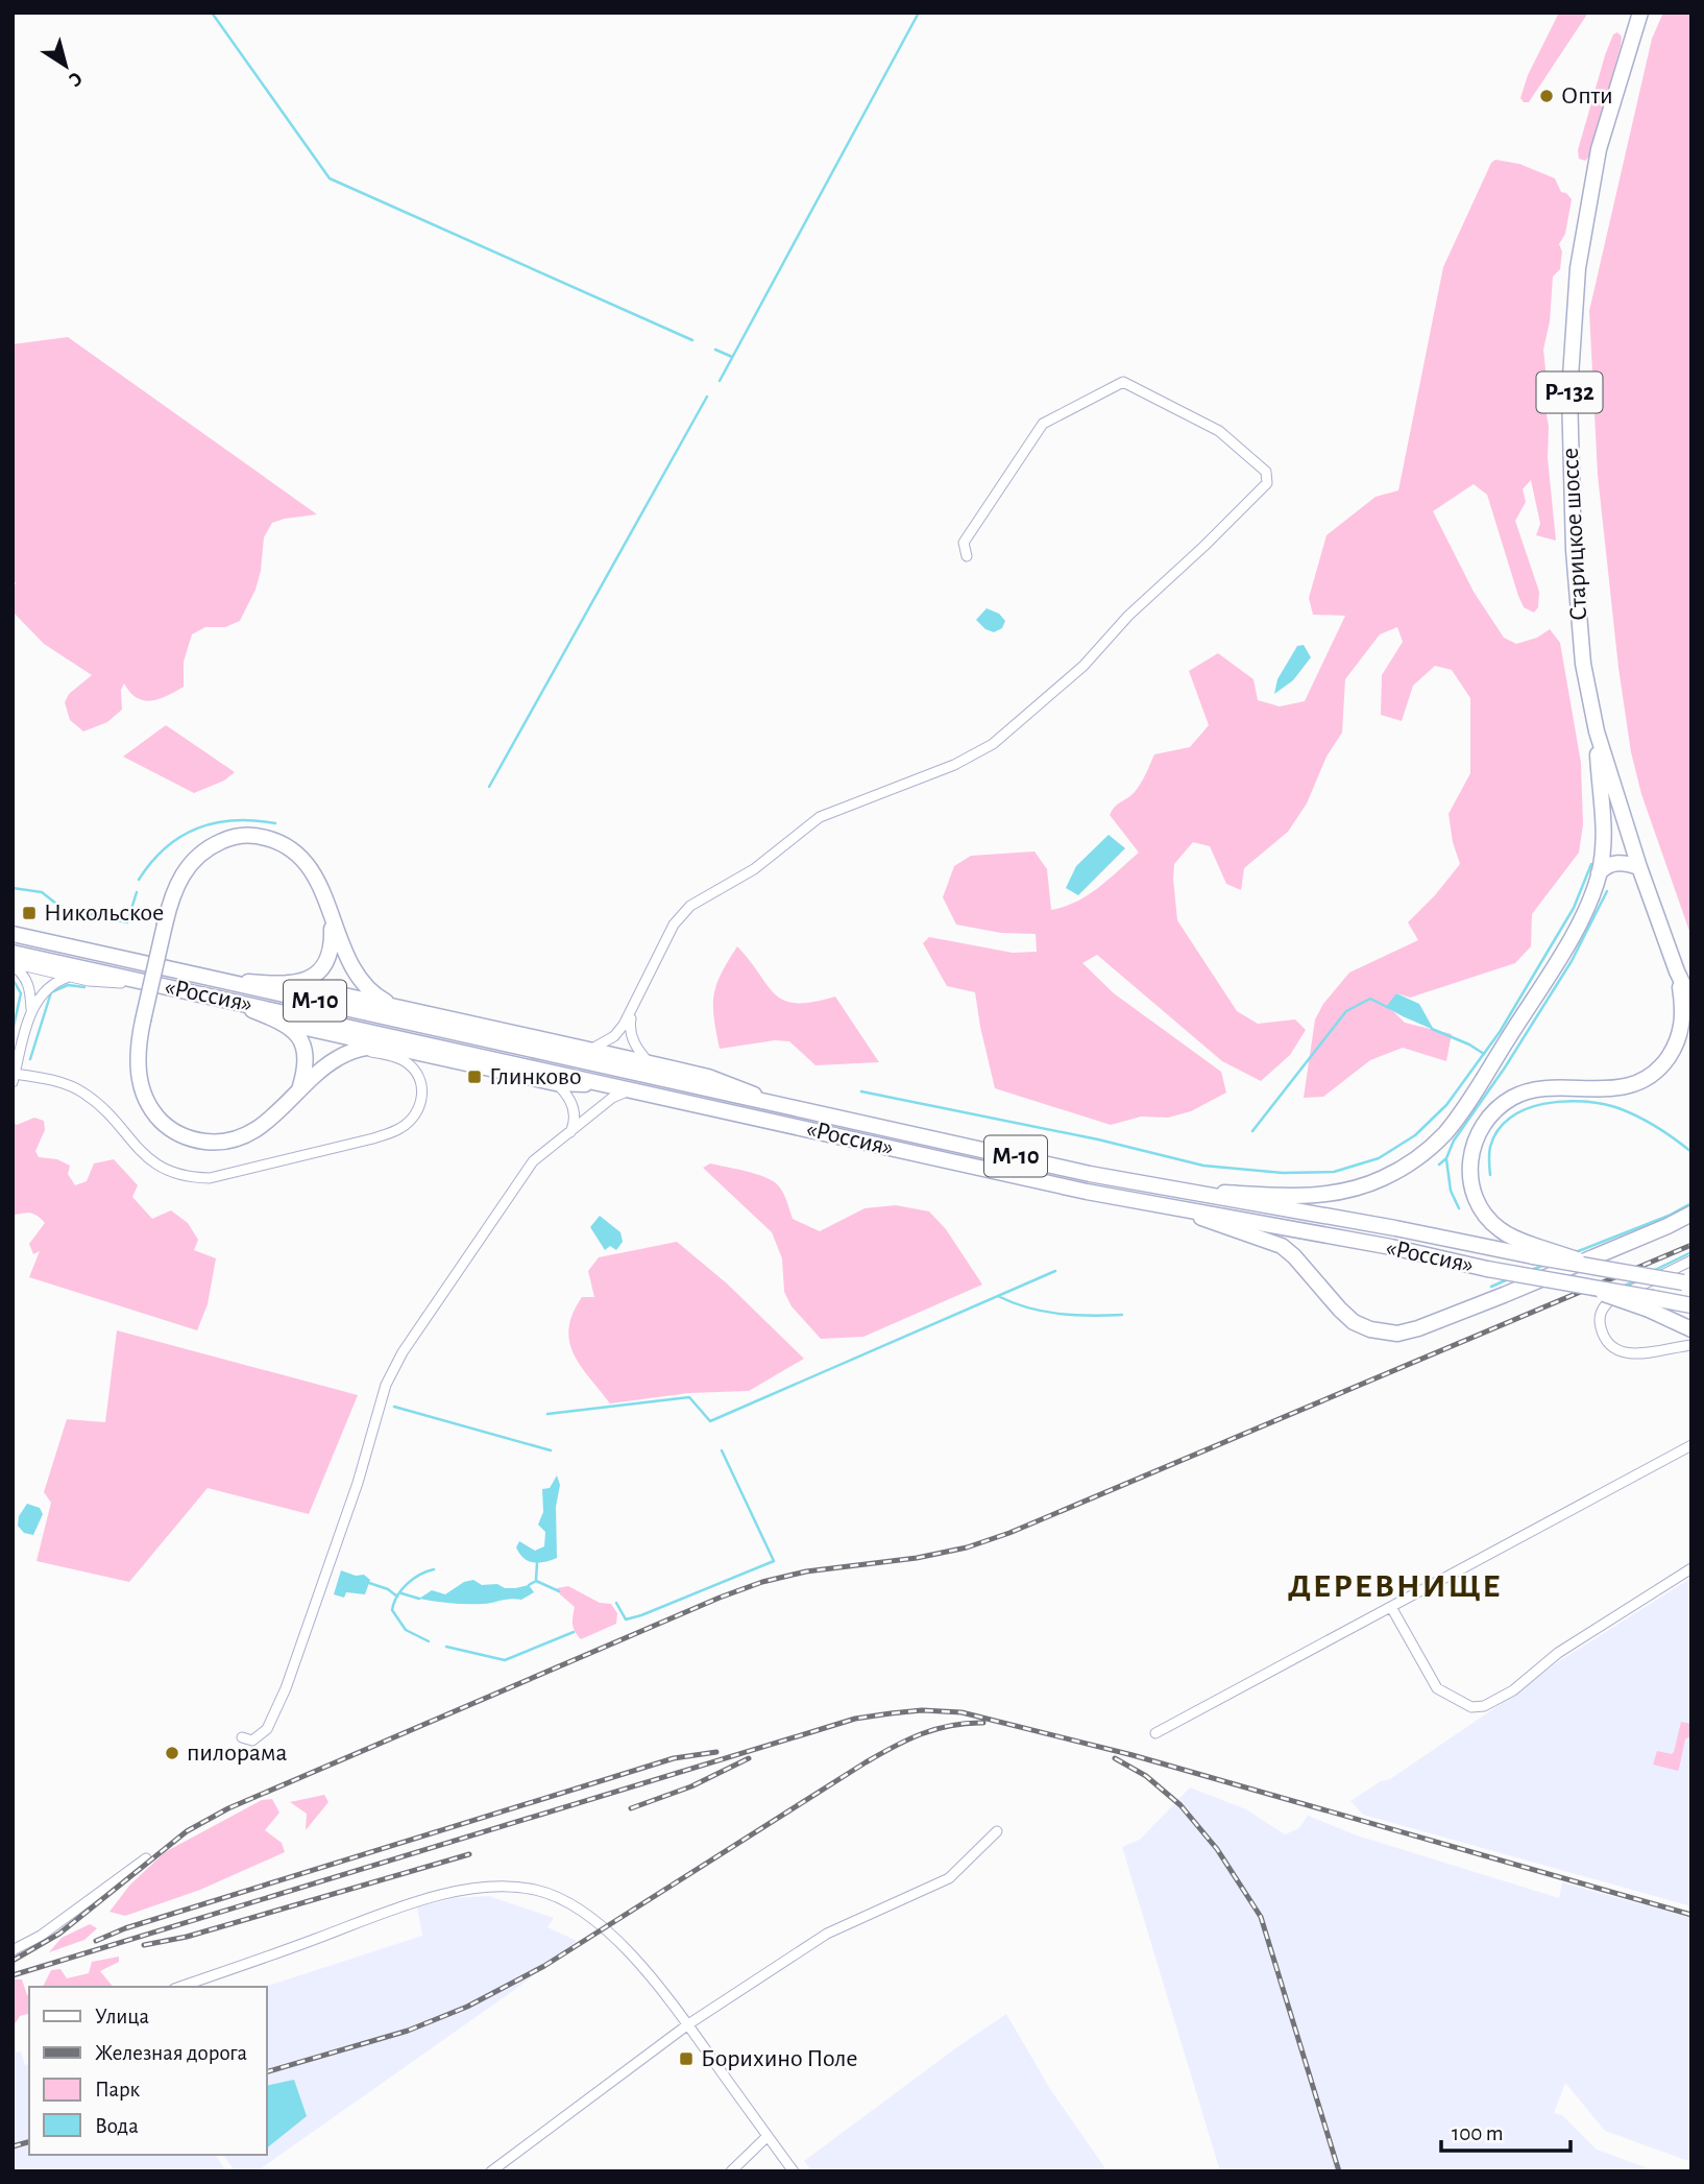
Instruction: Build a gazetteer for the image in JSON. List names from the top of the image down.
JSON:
{
  "streets": {
    "main road": [
      "Р-132",
      "Старицкое шоссе",
      "«Россия»",
      "М-10"
    ]
  },
  "districts": ["ДЕРЕВНИЩЕ"],
  "places": {
    "other": ["Опти", "пилорама"],
    "transit": ["Никольское", "Глинково", "Борихино Поле"]
  },
  "legend": [
    "Улица",
    "Железная дорога",
    "Парк",
    "Вода"
  ],
  "scale_bar": "100 m",
  "north": "bottom right"
}
